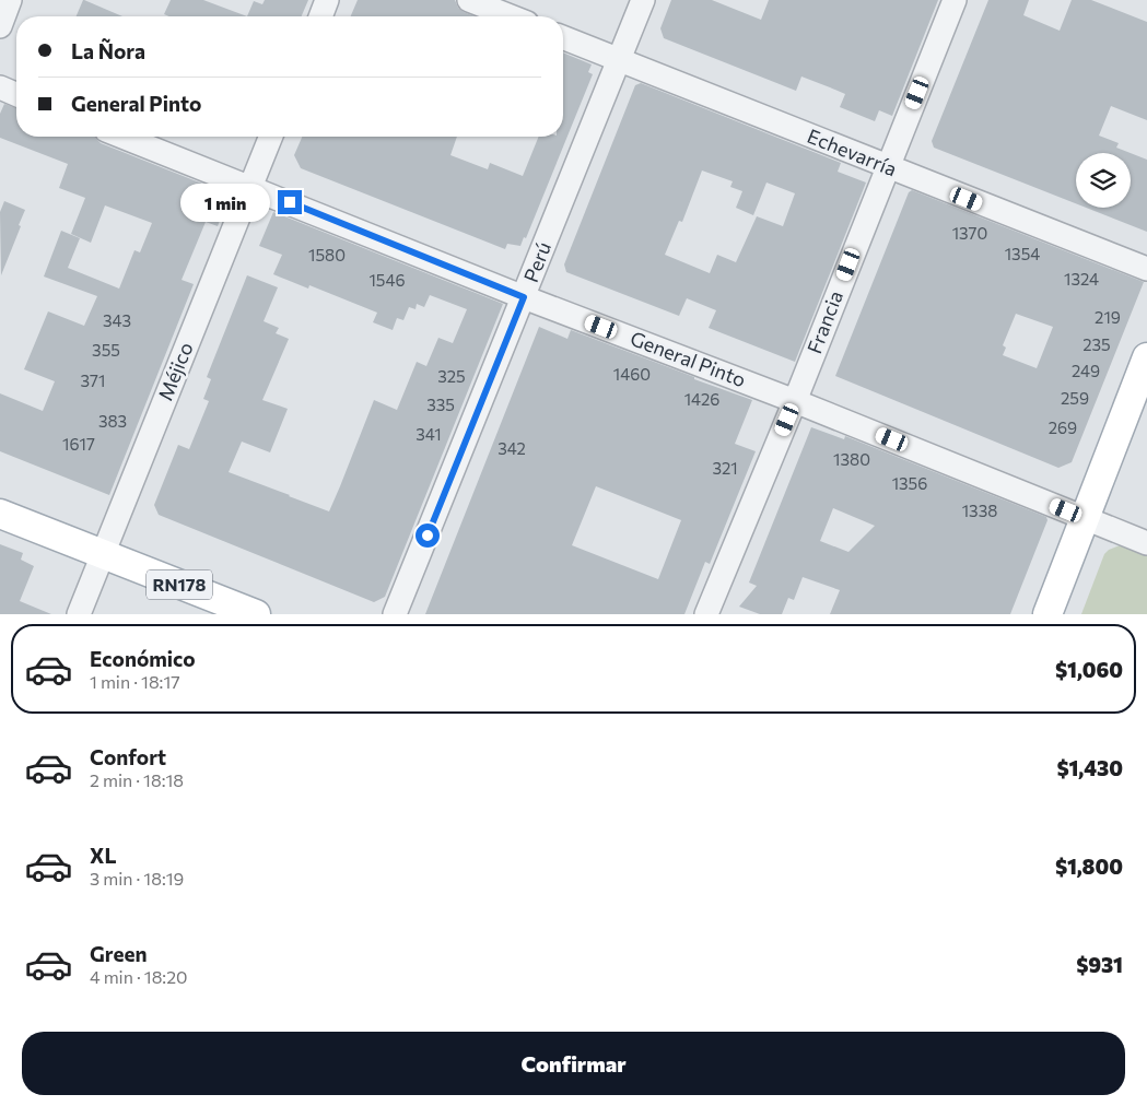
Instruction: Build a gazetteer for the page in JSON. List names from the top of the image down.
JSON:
{
  "streets": {
    "main road": ["RN178"],
    "street": [
      "Echevarría",
      "Perú",
      "Francia",
      "General Pinto",
      "Méjico"
    ]
  },
  "crossings": [
    ["Echevarría", "Perú"],
    ["Echevarría", "Francia"],
    ["Perú", "General Pinto"],
    ["Francia", "General Pinto"],
    ["General Pinto", "Méjico"],
    ["Méjico", "RN178"]
  ],
  "house_numbers": [
    "1370",
    "1354",
    "1580",
    "1324",
    "1546",
    "219",
    "343",
    "235",
    "355",
    "249",
    "1460",
    "325",
    "371",
    "259",
    "1426",
    "335",
    "383",
    "269",
    "341",
    "1617",
    "342",
    "1380",
    "321",
    "1356",
    "1338"
  ],
  "page": {
    "banner": ["La Ñora", "General Pinto"],
    "bubble": "1 min",
    "list": [
      {
        "name": "Económico",
        "note": "1 min · 18:17",
        "value": "$1,060"
      },
      {
        "name": "Confort",
        "note": "2 min · 18:18",
        "value": "$1,430"
      },
      {
        "name": "XL",
        "note": "3 min · 18:19",
        "value": "$1,800"
      },
      {
        "name": "Green",
        "note": "4 min · 18:20",
        "value": "$931"
      }
    ],
    "buttons": "Confirmar"
  }
}
